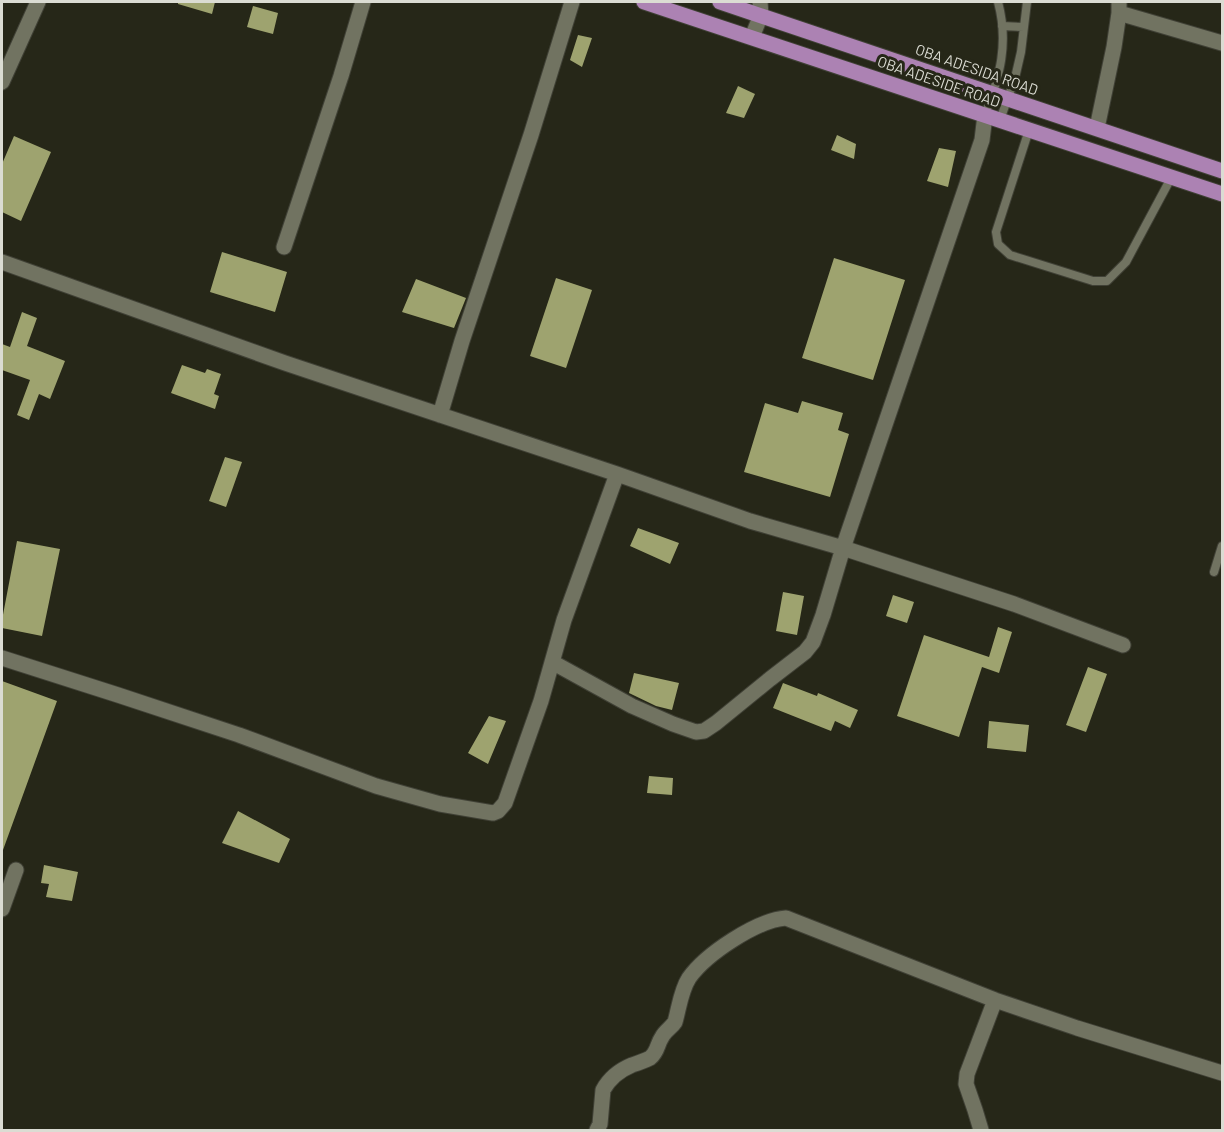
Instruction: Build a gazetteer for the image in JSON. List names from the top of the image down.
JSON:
{
  "streets": {
    "main road": ["OBA ADESIDA ROAD", "OBA ADESIDE ROAD"]
  }
}
